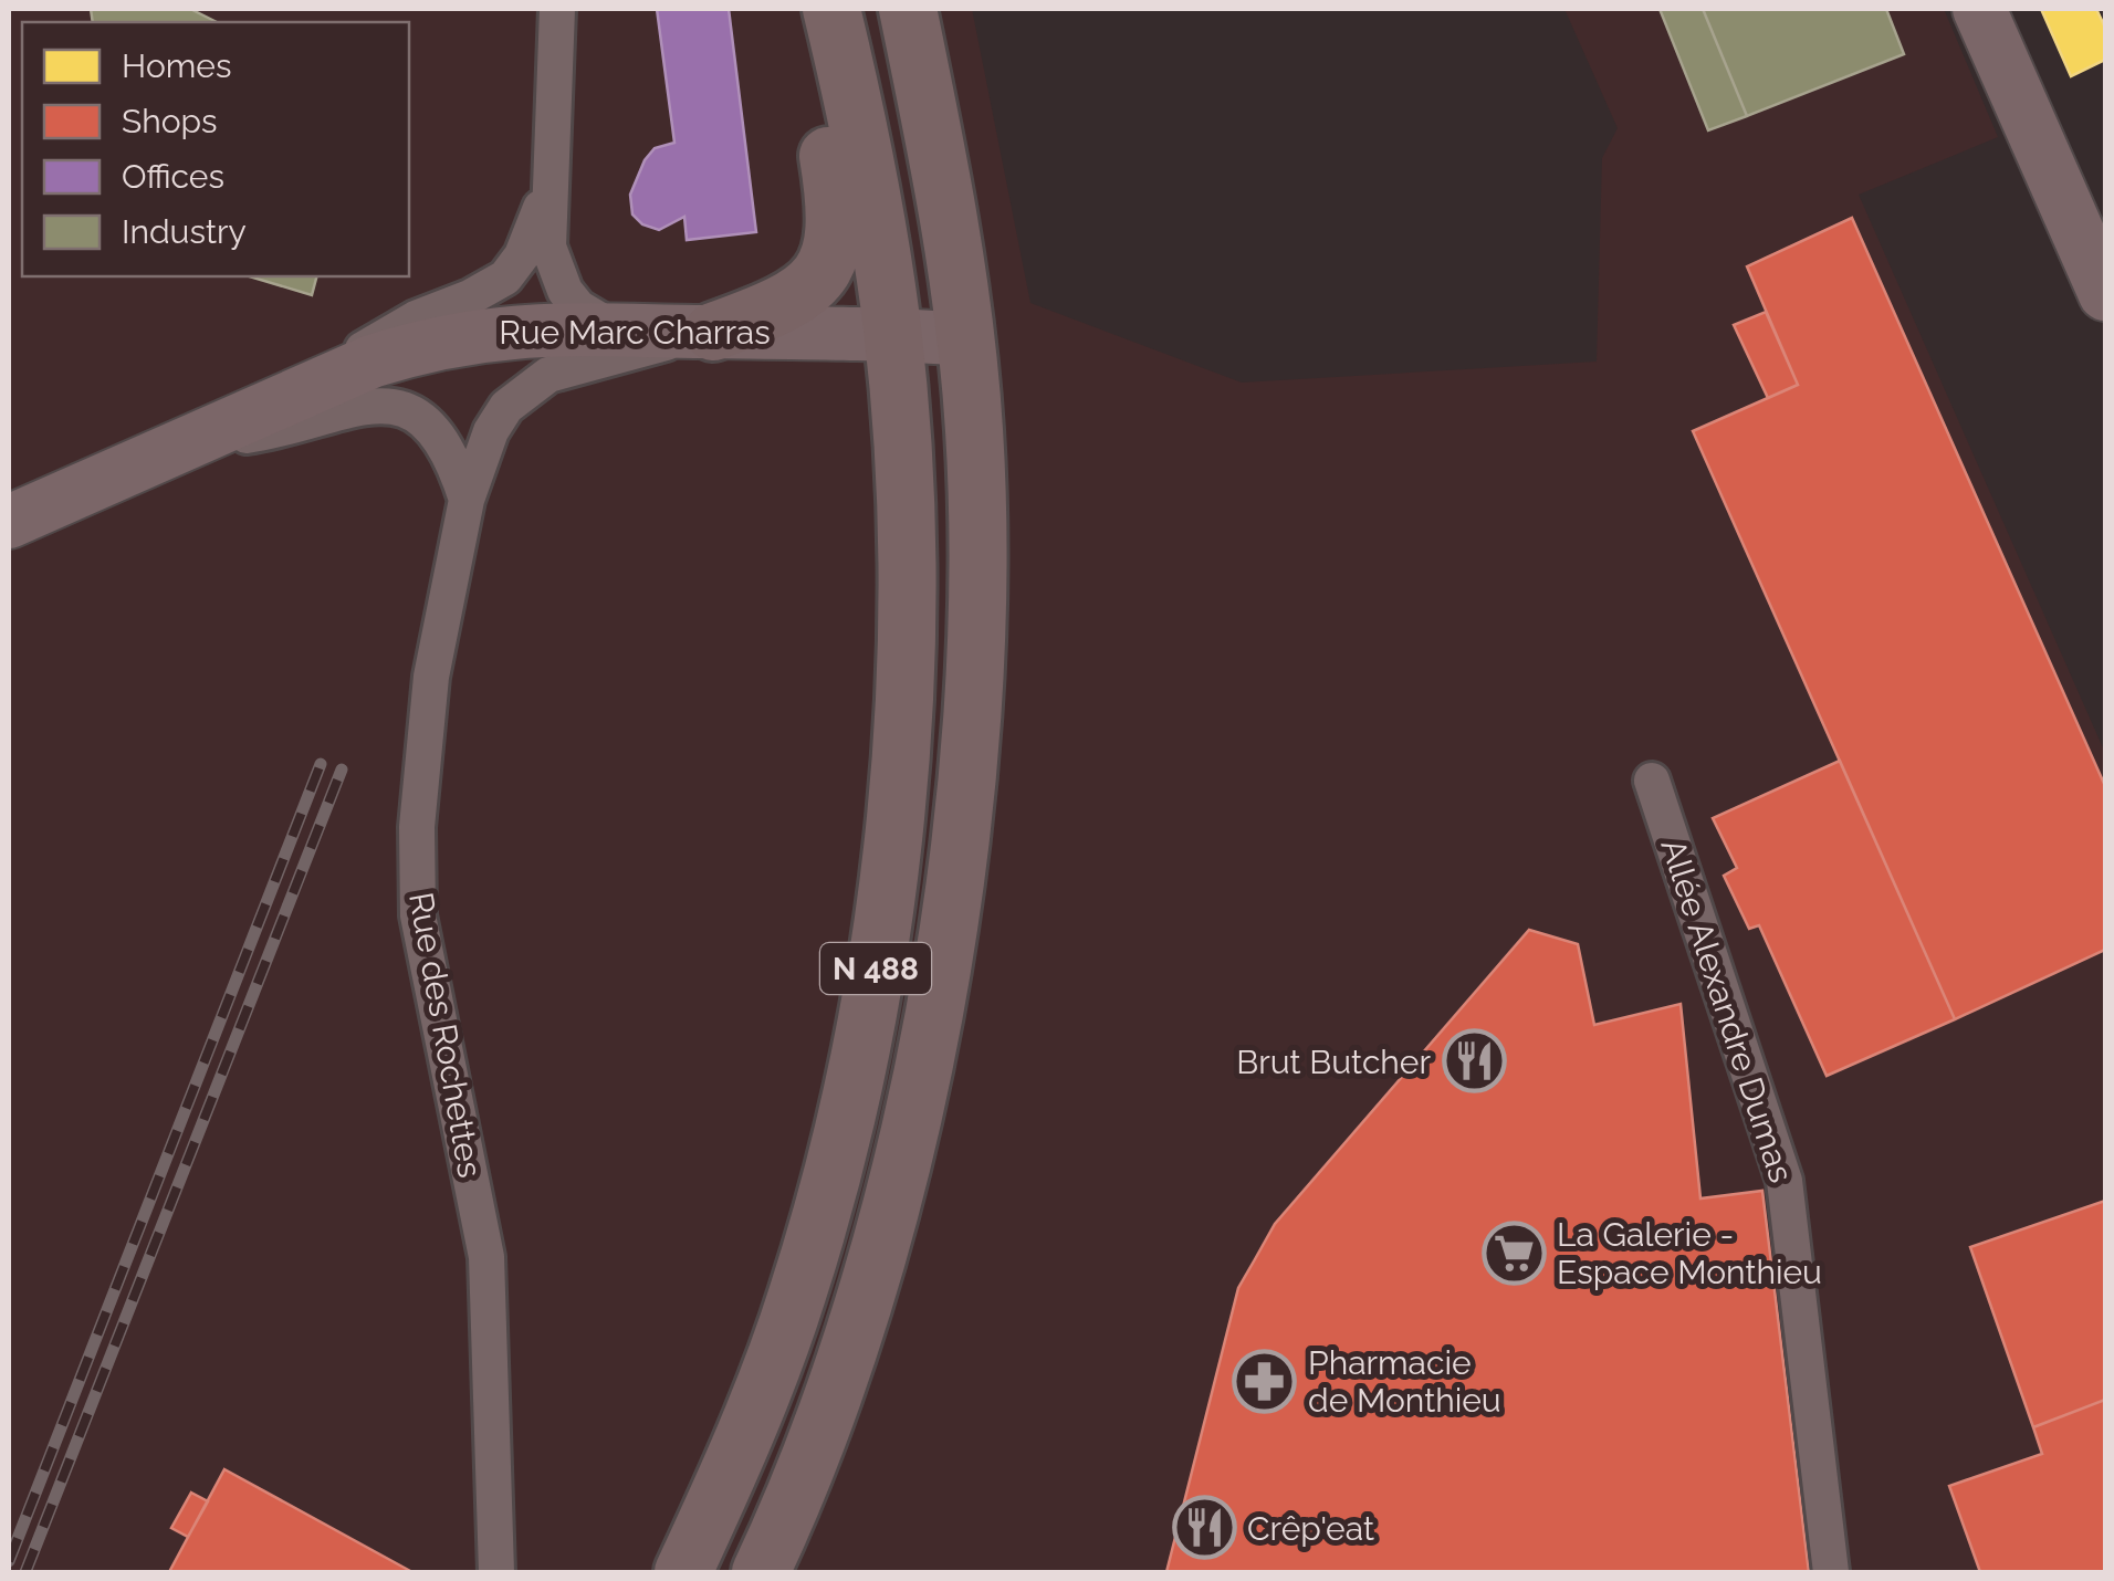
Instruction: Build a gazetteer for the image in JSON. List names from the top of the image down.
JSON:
{
  "streets": {
    "main road": ["Rue Marc Charras", "N 488"],
    "street": ["Allée Alexandre Dumas", "Rue des Rochettes"]
  },
  "crossings": [
    ["Rue Marc Charras", "N 488"],
    ["Rue Marc Charras", "Rue des Rochettes"]
  ],
  "places": {
    "restaurant": ["Brut Butcher", "Crêp'eat"],
    "supermarket": ["La Galerie - Espace Monthieu"],
    "pharmacy": ["Pharmacie de Monthieu"]
  },
  "legend": [
    "Homes",
    "Shops",
    "Offices",
    "Industry"
  ]
}
